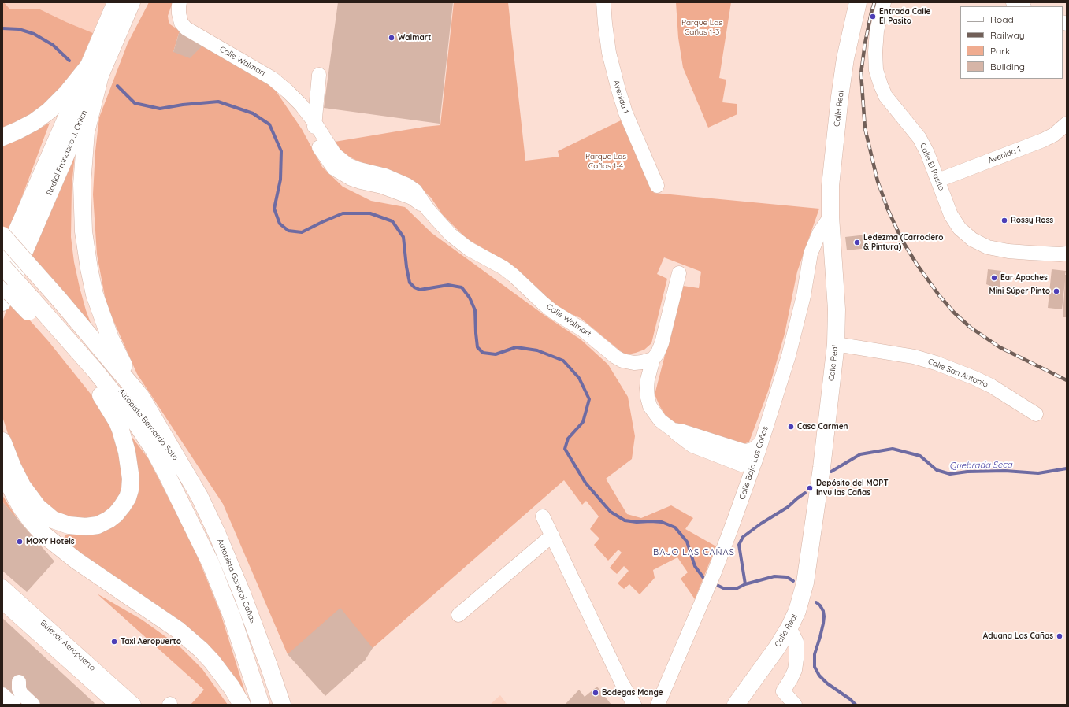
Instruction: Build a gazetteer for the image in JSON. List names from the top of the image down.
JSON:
{
  "streets": {
    "main road": [
      "Calle Real",
      "Radial Francisco J. Orlich",
      "Autopista Bernardo Soto",
      "Autopista General Cañas"
    ],
    "street": [
      "Calle Walmart",
      "Avenida 1",
      "Calle El Pasito",
      "Calle San Antonio",
      "Calle Bajo Las Cañas",
      "Bulevar Aeropuerto"
    ]
  },
  "crossings": [
    ["Avenida 1", "Calle El Pasito"],
    ["Calle Real", "Calle San Antonio"],
    ["Calle Real", "Calle Bajo Las Cañas"],
    ["Radial Francisco J. Orlich", "Autopista Bernardo Soto"],
    ["Autopista Bernardo Soto", "Autopista General Cañas"]
  ],
  "districts": ["BAJO LAS CAÑAS"],
  "water": ["Quebrada Seca"],
  "parks": ["Parque Las Cañas 1-3", "Parque Las Cañas 1-4"],
  "places": [
    "Entrada Calle El Pasito",
    "Walmart",
    "Rossy Ross",
    "Ledezma (Carrociero & Pintura)",
    "Ear Apaches",
    "Mini Súper Pinto",
    "Casa Carmen",
    "Depósito del MOPT Invu las Cañas",
    "MOXY Hotels",
    "Aduana Las Cañas",
    "Taxi Aeropuerto",
    "Bodegas Monge"
  ],
  "legend": [
    "Road",
    "Railway",
    "Park",
    "Building"
  ]
}
